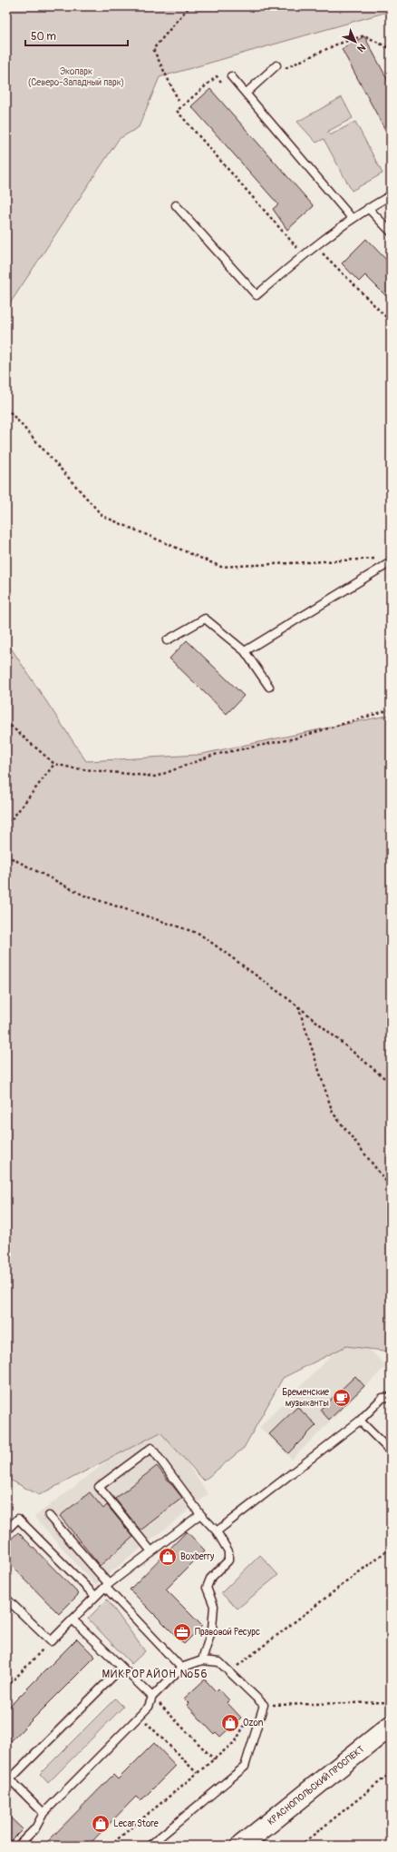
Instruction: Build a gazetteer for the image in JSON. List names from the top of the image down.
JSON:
{
  "streets": {
    "street": ["КРАСНОПОЛЬСКИЙ ПРОСПЕКТ"]
  },
  "districts": ["МИКРОРАЙОН №56"],
  "parks": ["Экопарк (Северо-Западный парк)"],
  "places": {
    "cafe": ["Бременские музыканты"],
    "shop": ["Boxberry", "Ozon", "Lecar Store"],
    "office": ["Правовой Ресурс"]
  },
  "scale_bar": "50 m",
  "north": "bottom right"
}
